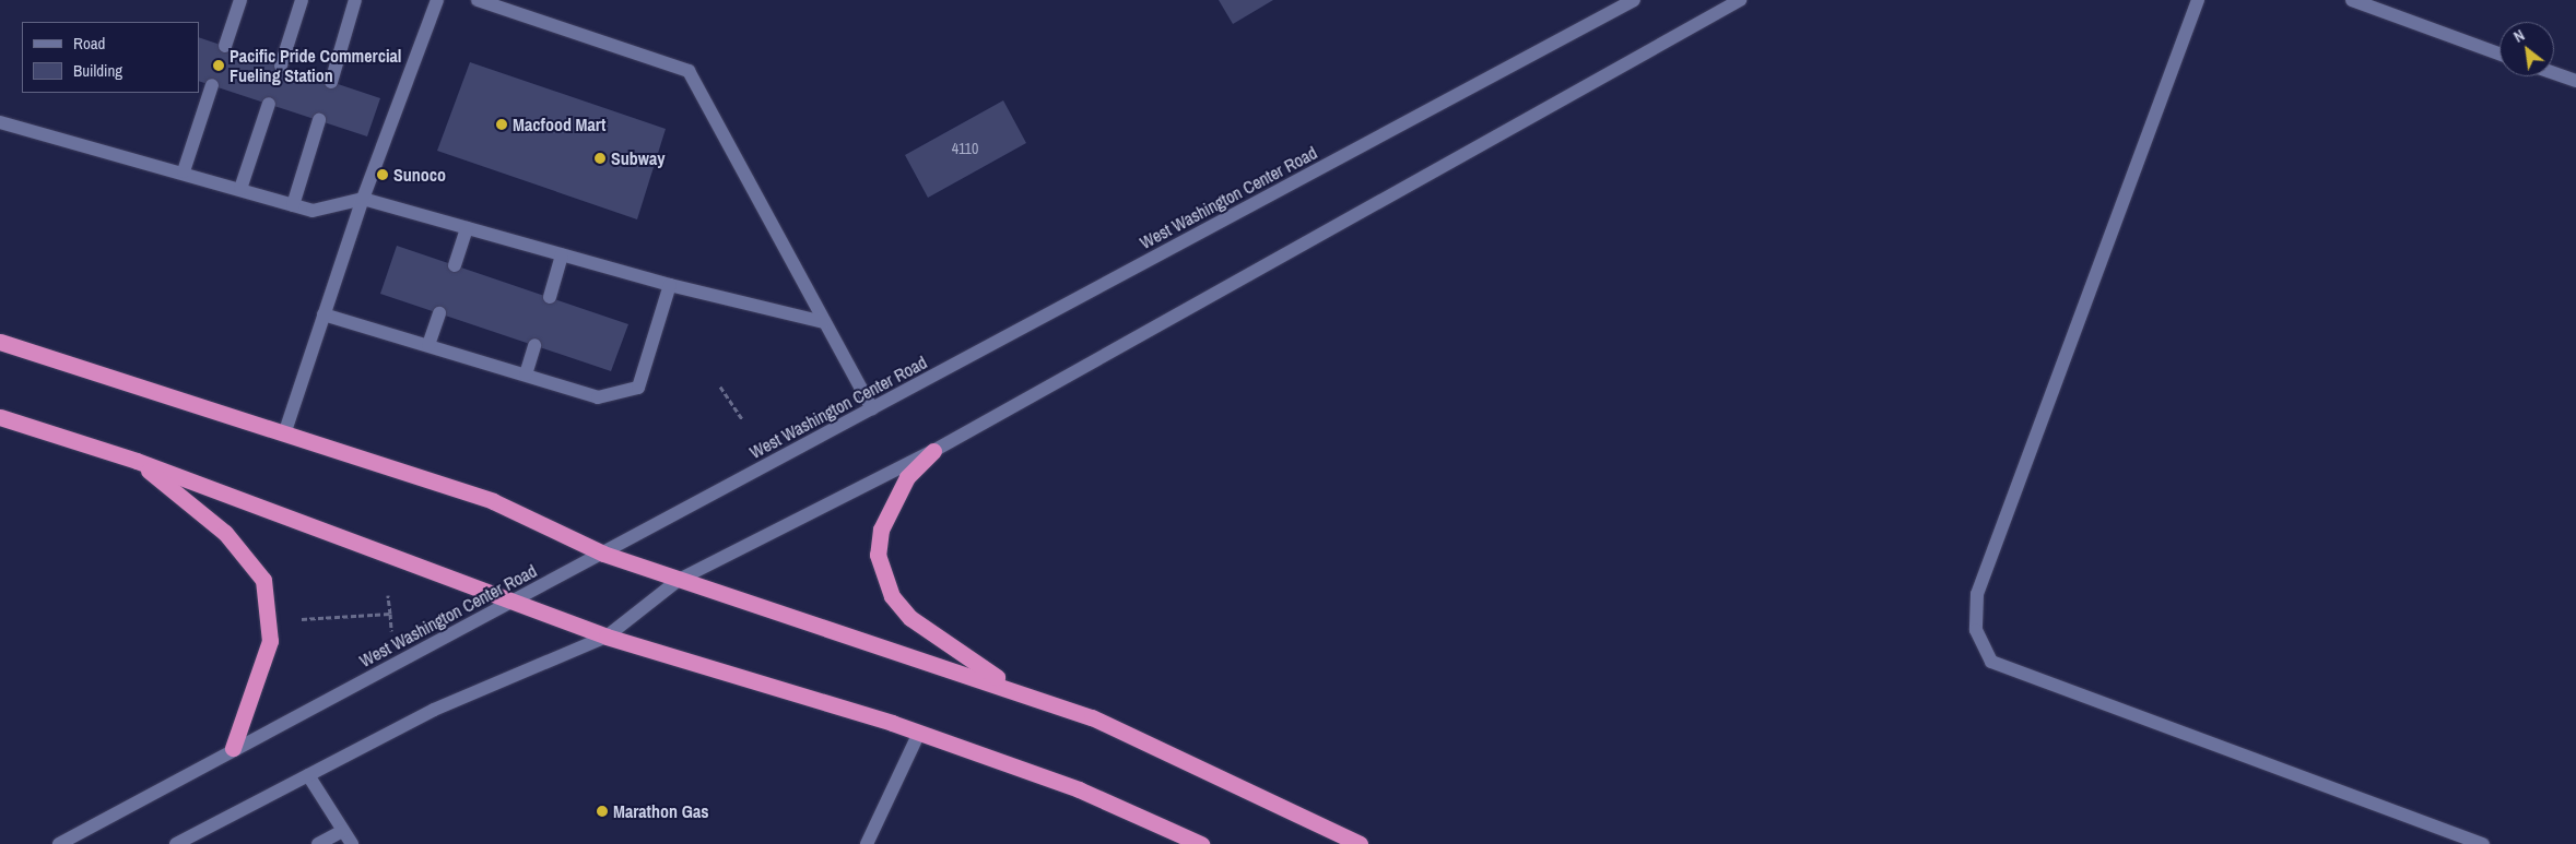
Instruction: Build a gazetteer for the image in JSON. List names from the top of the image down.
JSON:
{
  "streets": {
    "main road": ["West Washington Center Road"]
  },
  "places": [
    "Pacific Pride Commercial Fueling Station",
    "Macfood Mart",
    "Subway",
    "Sunoco",
    "Marathon Gas"
  ],
  "house_numbers": ["4110"],
  "legend": ["Road", "Building"],
  "north": "top left"
}
